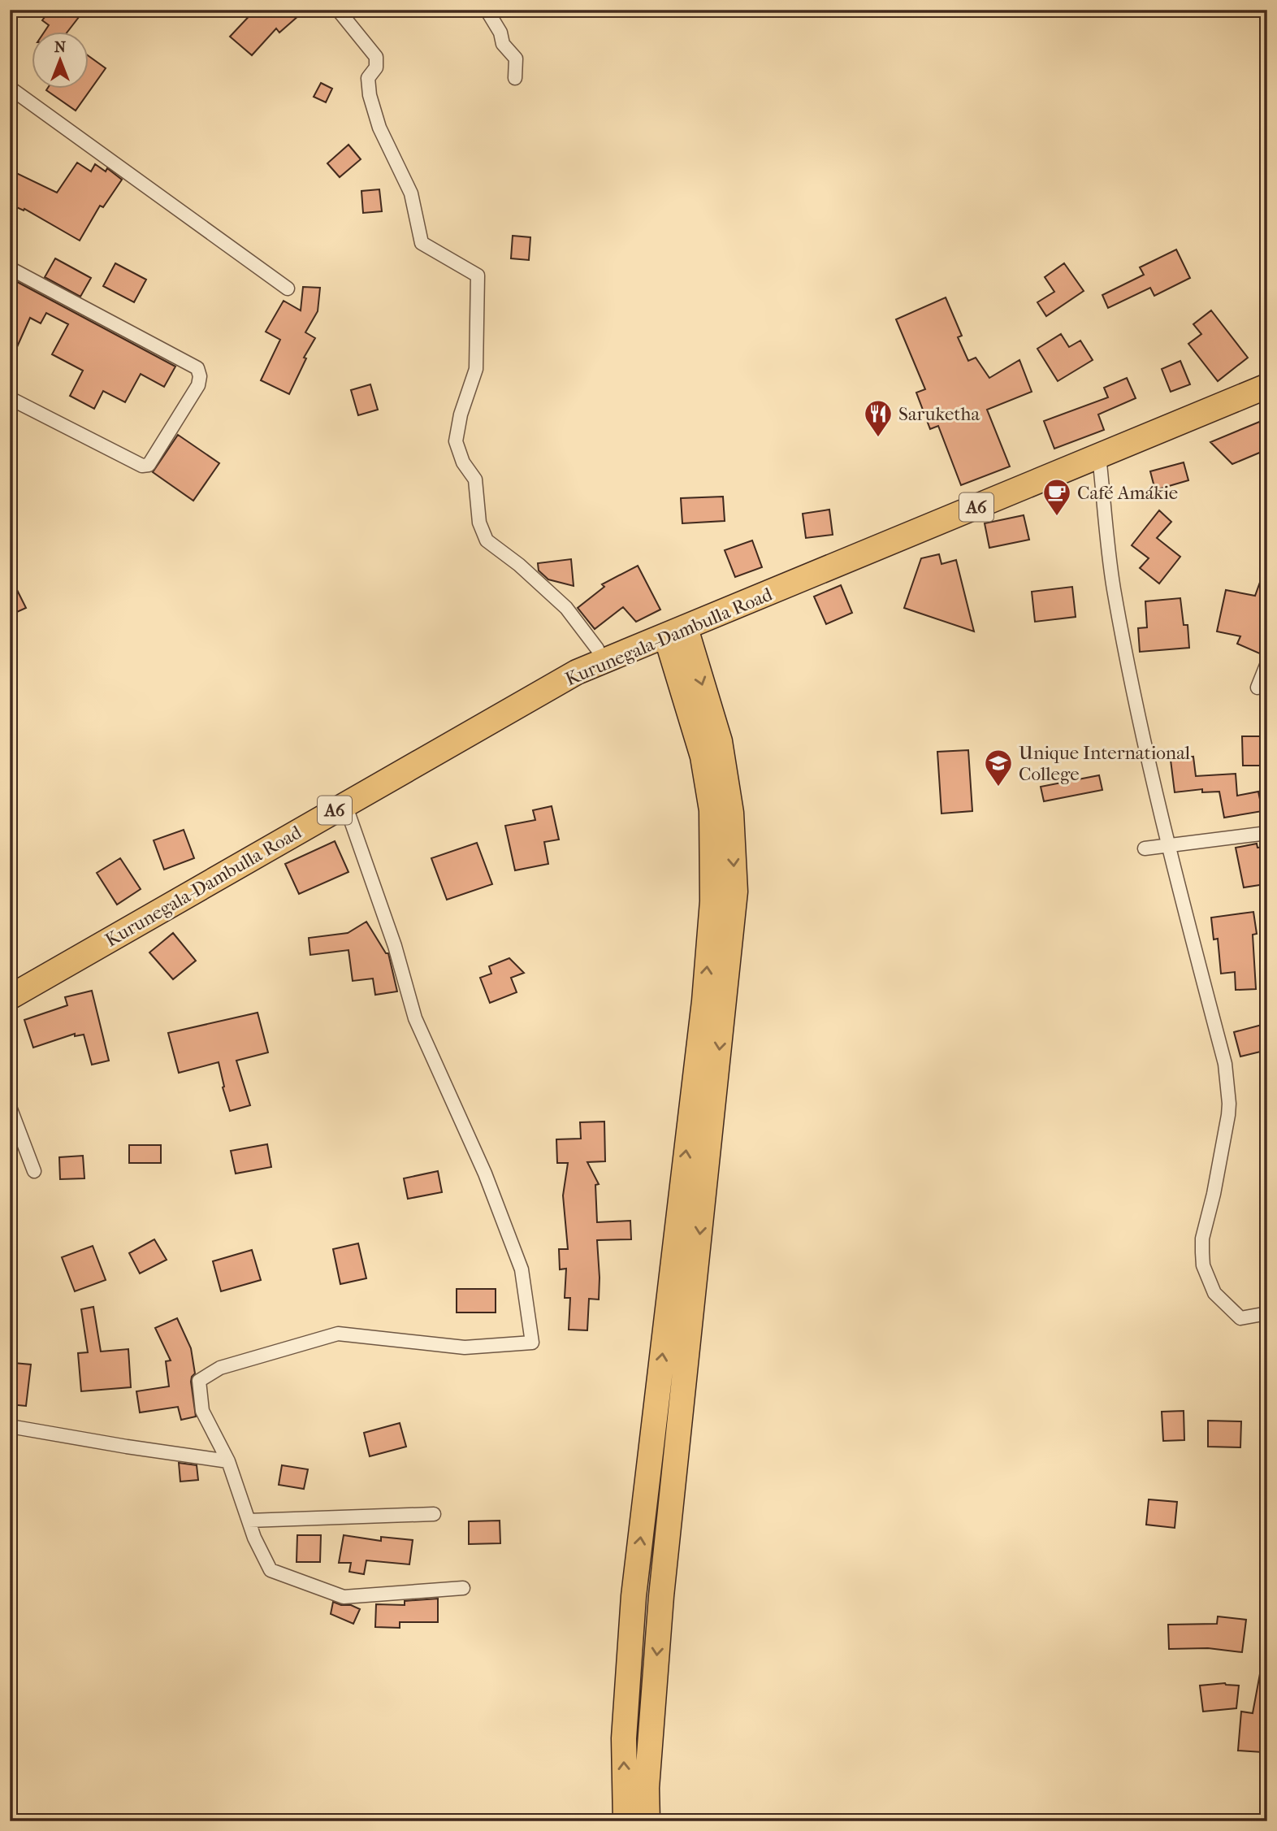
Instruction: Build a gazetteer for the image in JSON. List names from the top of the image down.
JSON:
{
  "streets": {
    "highway": ["A6", "Kurunegala-Dambulla Road"]
  },
  "places": {
    "restaurant": ["Saruketha"],
    "cafe": ["Café Amákie"],
    "school or university": ["Unique International College"]
  },
  "north": "top"
}
